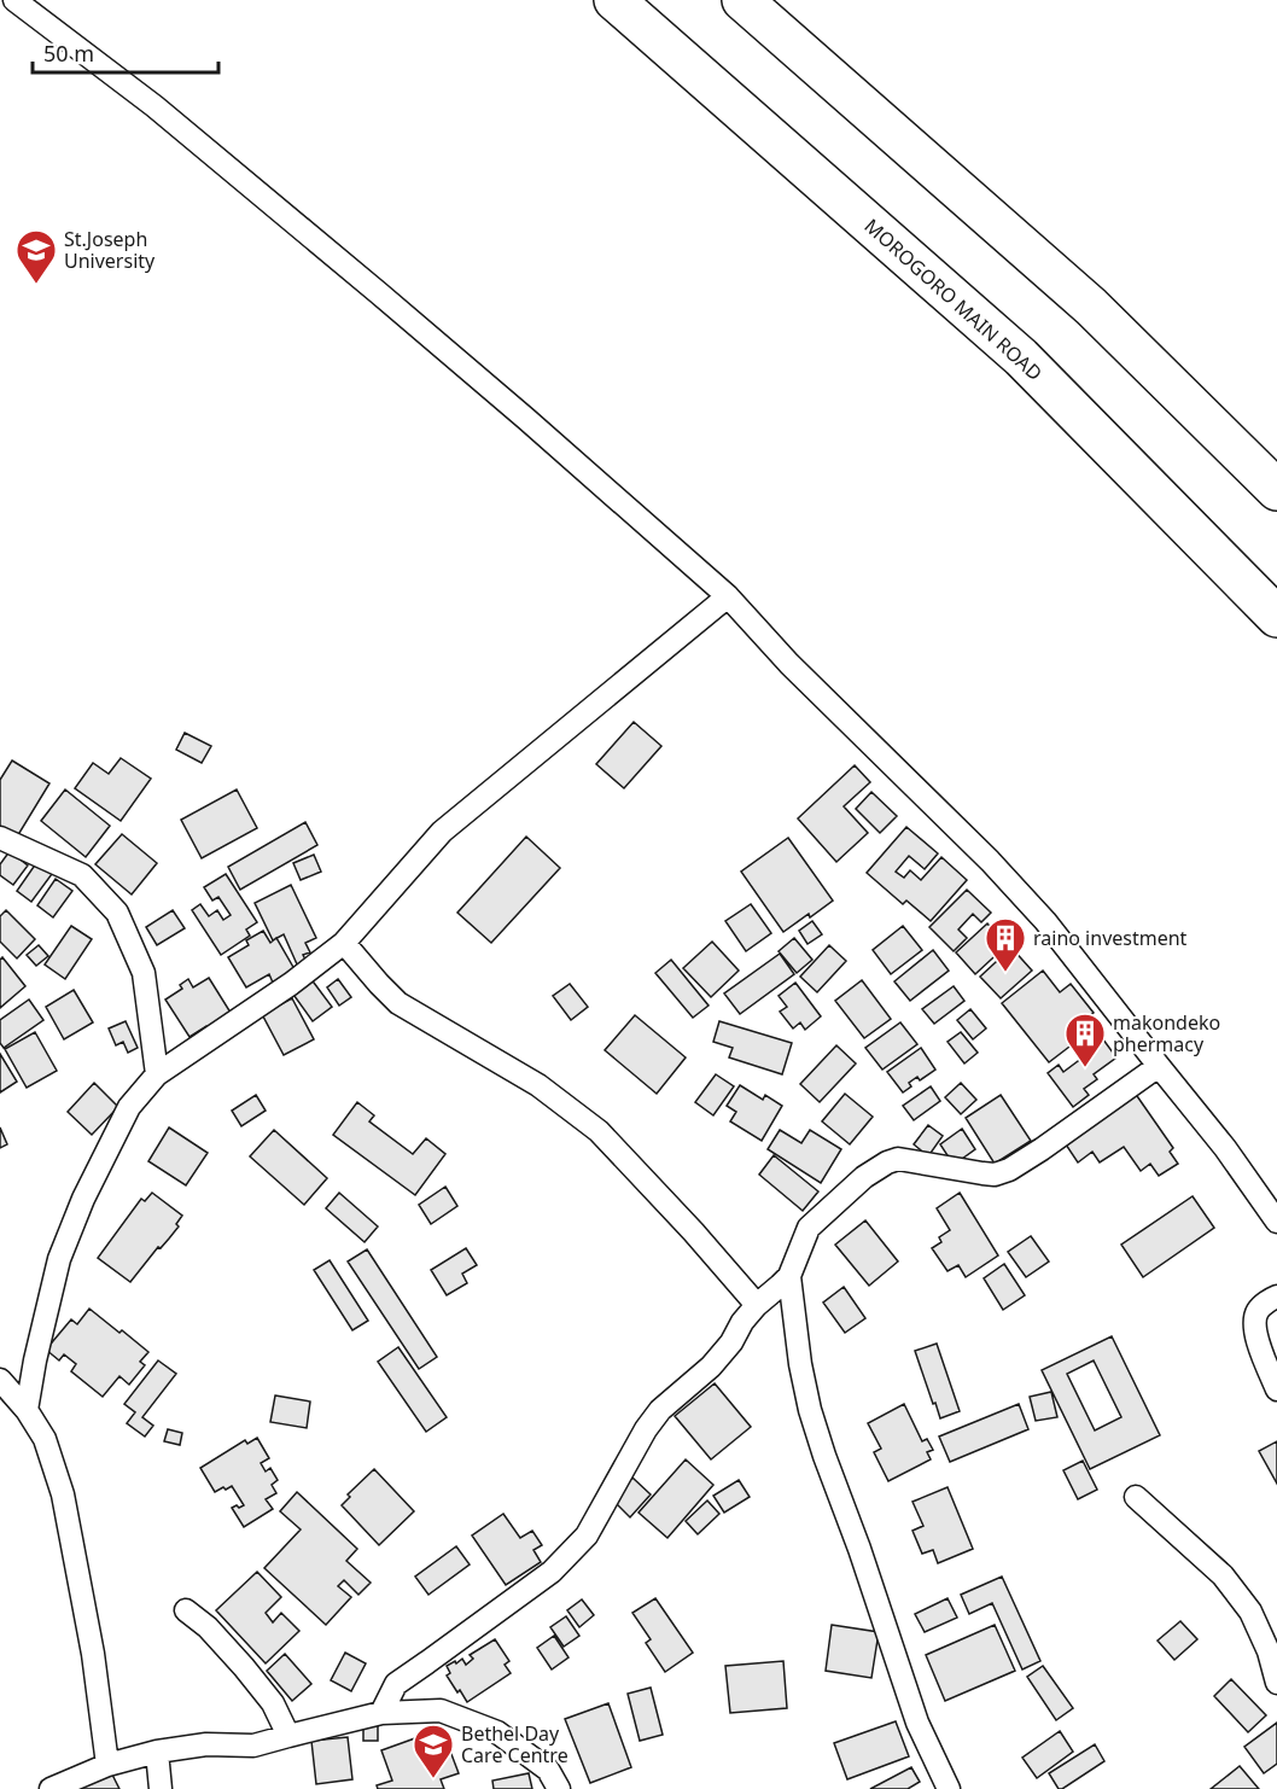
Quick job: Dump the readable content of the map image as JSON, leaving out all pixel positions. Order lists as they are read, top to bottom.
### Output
{
  "streets": {
    "highway": ["MOROGORO MAIN ROAD"]
  },
  "places": {
    "school or university": ["St.Joseph University", "Bethel Day Care Centre"],
    "building": ["raino investment", "makondeko phermacy"]
  },
  "scale_bar": "50 m"
}
